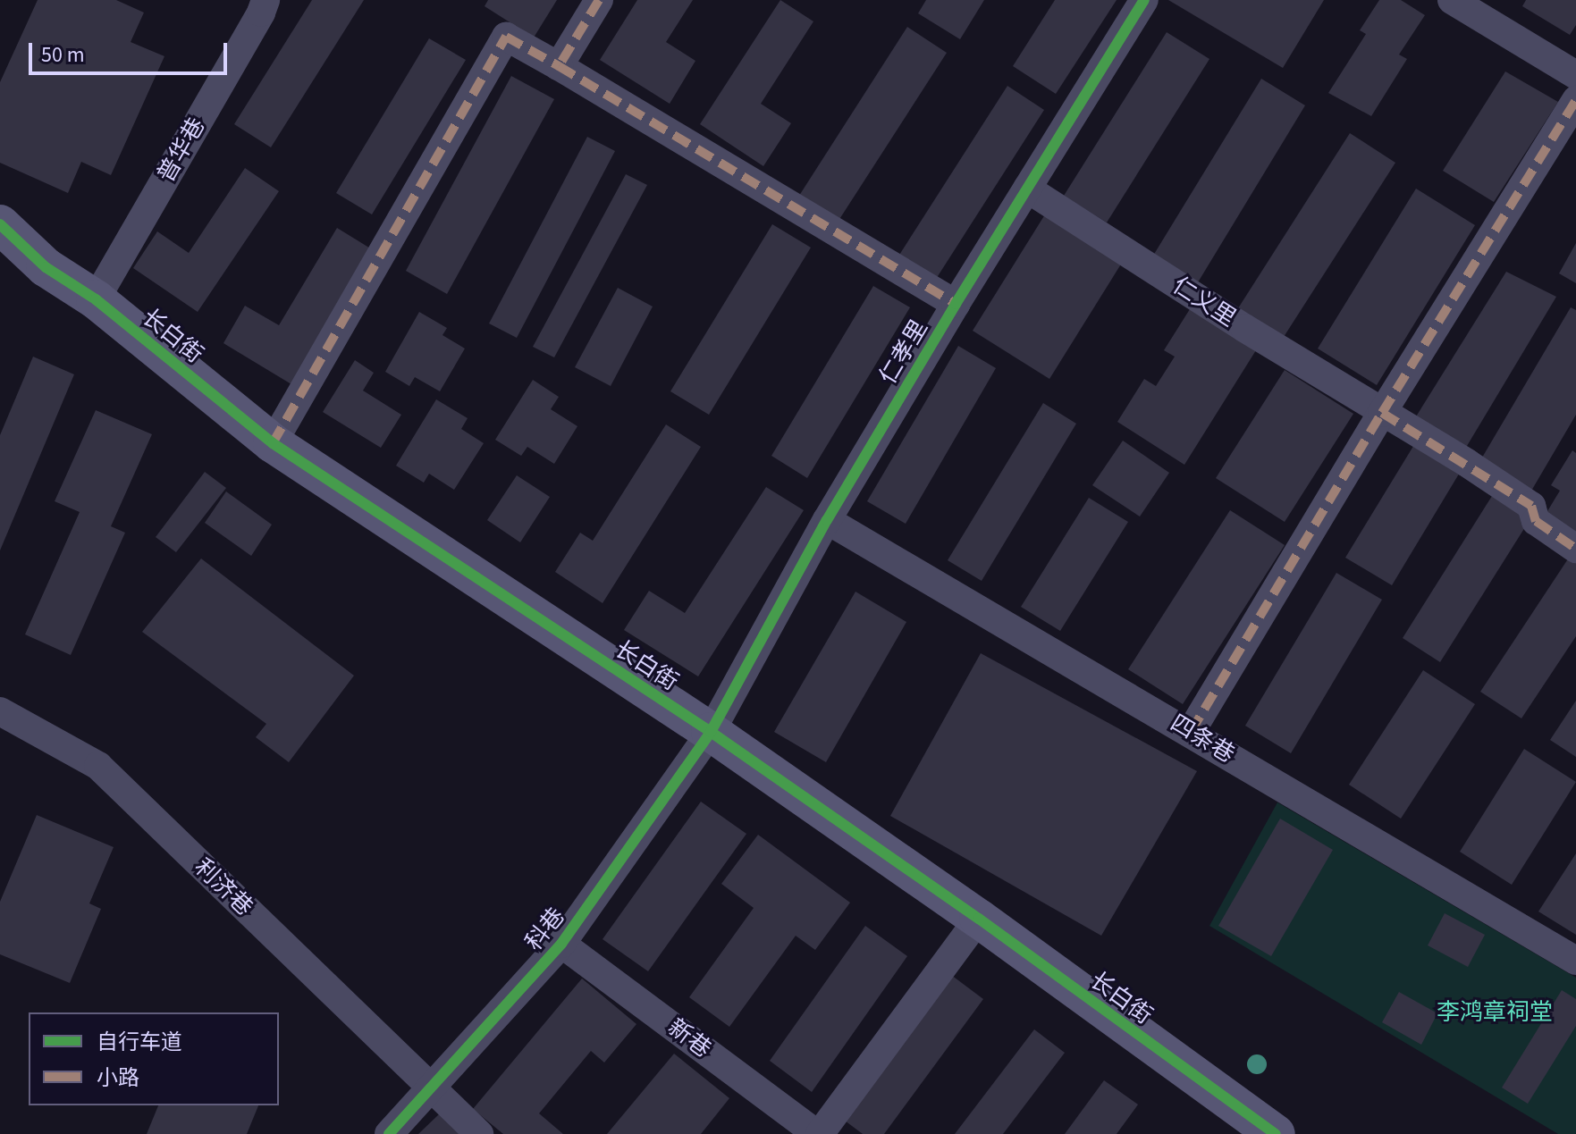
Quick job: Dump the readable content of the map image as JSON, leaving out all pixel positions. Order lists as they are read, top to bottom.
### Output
{
  "streets": {
    "street": [
      "普华巷",
      "仁义里",
      "长白街",
      "仁孝里",
      "四条巷",
      "利济巷",
      "科巷",
      "新巷"
    ]
  },
  "crossings": [
    ["普华巷", "长白街"],
    ["仁义里", "仁孝里"],
    ["长白街", "仁孝里"],
    ["长白街", "科巷"],
    ["仁孝里", "四条巷"],
    ["仁孝里", "科巷"],
    ["利济巷", "科巷"],
    ["科巷", "新巷"]
  ],
  "parks": ["李鸿章祠堂"],
  "legend": ["自行车道", "小路"],
  "scale_bar": "50 m"
}
